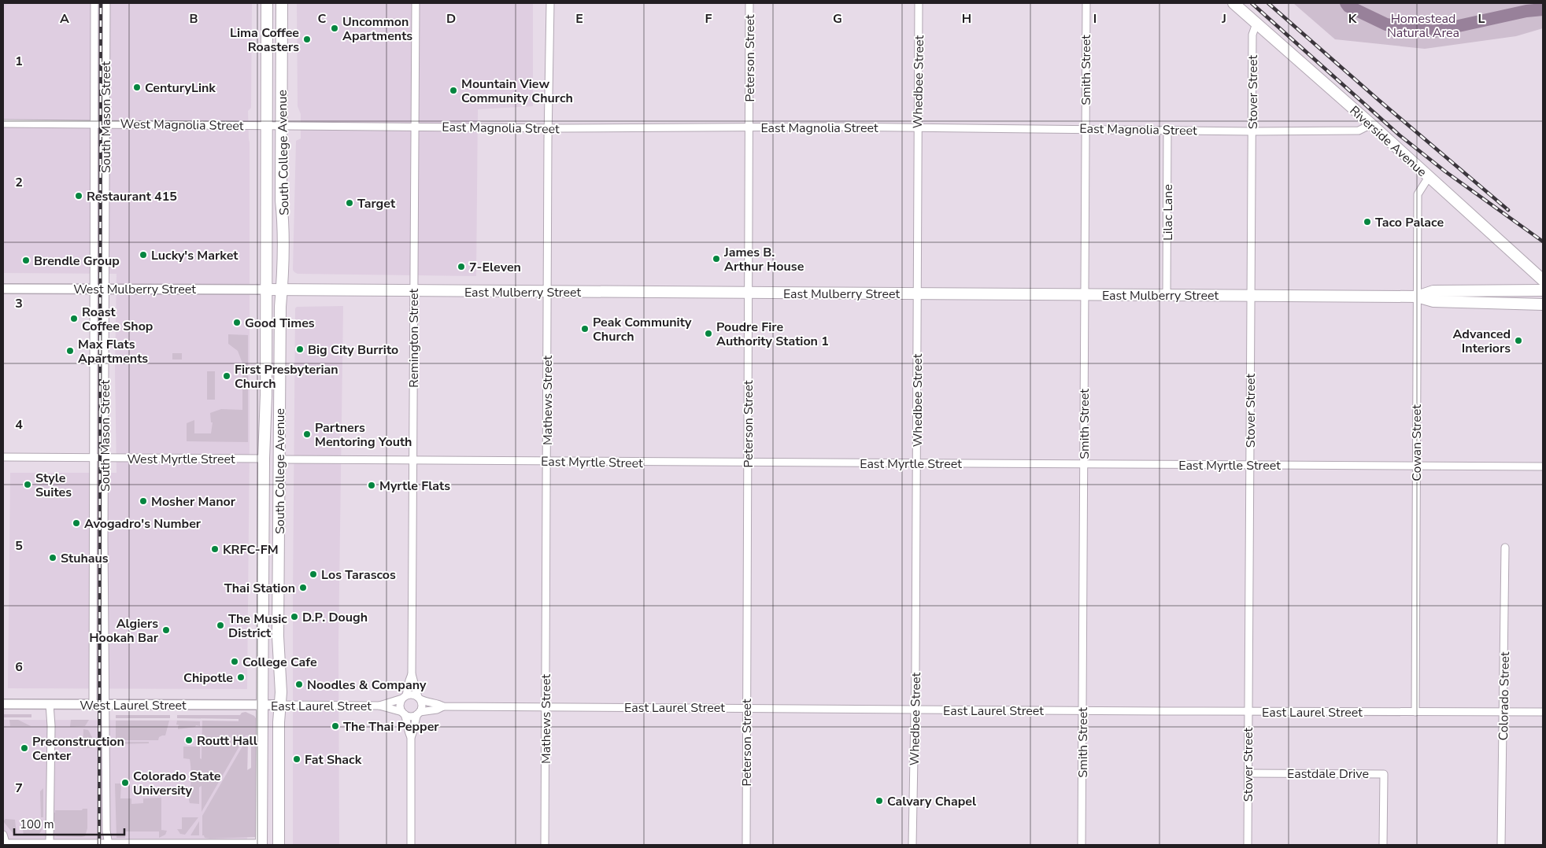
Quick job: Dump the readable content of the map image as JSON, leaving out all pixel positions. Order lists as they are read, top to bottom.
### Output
{
  "streets": {
    "highway": ["Riverside Avenue", "South College Avenue", "East Mulberry Street"],
    "main road": ["West Mulberry Street", "West Laurel Street", "East Laurel Street"],
    "street": [
      "Peterson Street",
      "Smith Street",
      "Whedbee Street",
      "Stover Street",
      "South Mason Street",
      "West Magnolia Street",
      "East Magnolia Street",
      "Lilac Lane",
      "Remington Street",
      "Mathews Street",
      "Cowan Street",
      "West Myrtle Street",
      "East Myrtle Street",
      "Colorado Street",
      "Eastdale Drive"
    ]
  },
  "crossings": [
    ["Peterson Street", "East Magnolia Street"],
    ["Peterson Street", "East Mulberry Street"],
    ["Peterson Street", "East Myrtle Street"],
    ["Peterson Street", "East Laurel Street"],
    ["Smith Street", "East Magnolia Street"],
    ["Smith Street", "East Mulberry Street"],
    ["Smith Street", "East Myrtle Street"],
    ["Smith Street", "East Laurel Street"],
    ["Whedbee Street", "East Magnolia Street"],
    ["Whedbee Street", "East Mulberry Street"],
    ["Whedbee Street", "East Myrtle Street"],
    ["Whedbee Street", "East Laurel Street"],
    ["Stover Street", "East Magnolia Street"],
    ["Stover Street", "Riverside Avenue"],
    ["Stover Street", "East Mulberry Street"],
    ["Stover Street", "East Myrtle Street"],
    ["Stover Street", "East Laurel Street"],
    ["Stover Street", "Eastdale Drive"],
    ["South Mason Street", "West Magnolia Street"],
    ["South Mason Street", "West Mulberry Street"],
    ["South Mason Street", "West Myrtle Street"],
    ["South Mason Street", "West Laurel Street"],
    ["West Magnolia Street", "East Magnolia Street"],
    ["West Magnolia Street", "South College Avenue"],
    ["East Magnolia Street", "Riverside Avenue"],
    ["East Magnolia Street", "South College Avenue"],
    ["East Magnolia Street", "Lilac Lane"],
    ["East Magnolia Street", "Remington Street"],
    ["East Magnolia Street", "Mathews Street"],
    ["Riverside Avenue", "Cowan Street"],
    ["South College Avenue", "West Mulberry Street"],
    ["South College Avenue", "East Mulberry Street"],
    ["South College Avenue", "West Myrtle Street"],
    ["South College Avenue", "East Myrtle Street"],
    ["South College Avenue", "West Laurel Street"],
    ["South College Avenue", "East Laurel Street"],
    ["Lilac Lane", "East Mulberry Street"],
    ["West Mulberry Street", "East Mulberry Street"],
    ["East Mulberry Street", "Remington Street"],
    ["East Mulberry Street", "Mathews Street"],
    ["East Mulberry Street", "Cowan Street"],
    ["Remington Street", "East Myrtle Street"],
    ["Remington Street", "East Laurel Street"],
    ["Mathews Street", "East Myrtle Street"],
    ["Mathews Street", "East Laurel Street"],
    ["Cowan Street", "East Myrtle Street"],
    ["Cowan Street", "East Laurel Street"],
    ["Colorado Street", "East Laurel Street"],
    ["West Laurel Street", "East Laurel Street"]
  ],
  "parks": ["Homestead Natural Area"],
  "places": [
    "Uncommon Apartments",
    "Lima Coffee Roasters",
    "CenturyLink",
    "Mountain View Community Church",
    "Restaurant 415",
    "Target",
    "Taco Palace",
    "Lucky's Market",
    "James B. Arthur House",
    "Brendle Group",
    "7-Eleven",
    "Roast Coffee Shop",
    "Good Times",
    "Peak Community Church",
    "Poudre Fire Authority Station 1",
    "Advanced Interiors",
    "Big City Burrito",
    "Max Flats Apartments",
    "First Presbyterian Church",
    "Partners Mentoring Youth",
    "Style Suites",
    "Myrtle Flats",
    "Mosher Manor",
    "Avogadro's Number",
    "KRFC-FM",
    "Stuhaus",
    "Los Tarascos",
    "Thai Station",
    "D.P. Dough",
    "The Music District",
    "Algiers Hookah Bar",
    "College Cafe",
    "Chipotle",
    "Noodles & Company",
    "The Thai Pepper",
    "Routt Hall",
    "Preconstruction Center",
    "Fat Shack",
    "Colorado State University",
    "Calvary Chapel"
  ],
  "scale_bar": "100 m",
  "grid": {
    "columns": [
      "A",
      "B",
      "C",
      "D",
      "E",
      "F",
      "G",
      "H",
      "I",
      "J",
      "K",
      "L"
    ],
    "rows": [
      "1",
      "2",
      "3",
      "4",
      "5",
      "6",
      "7"
    ]
  }
}
